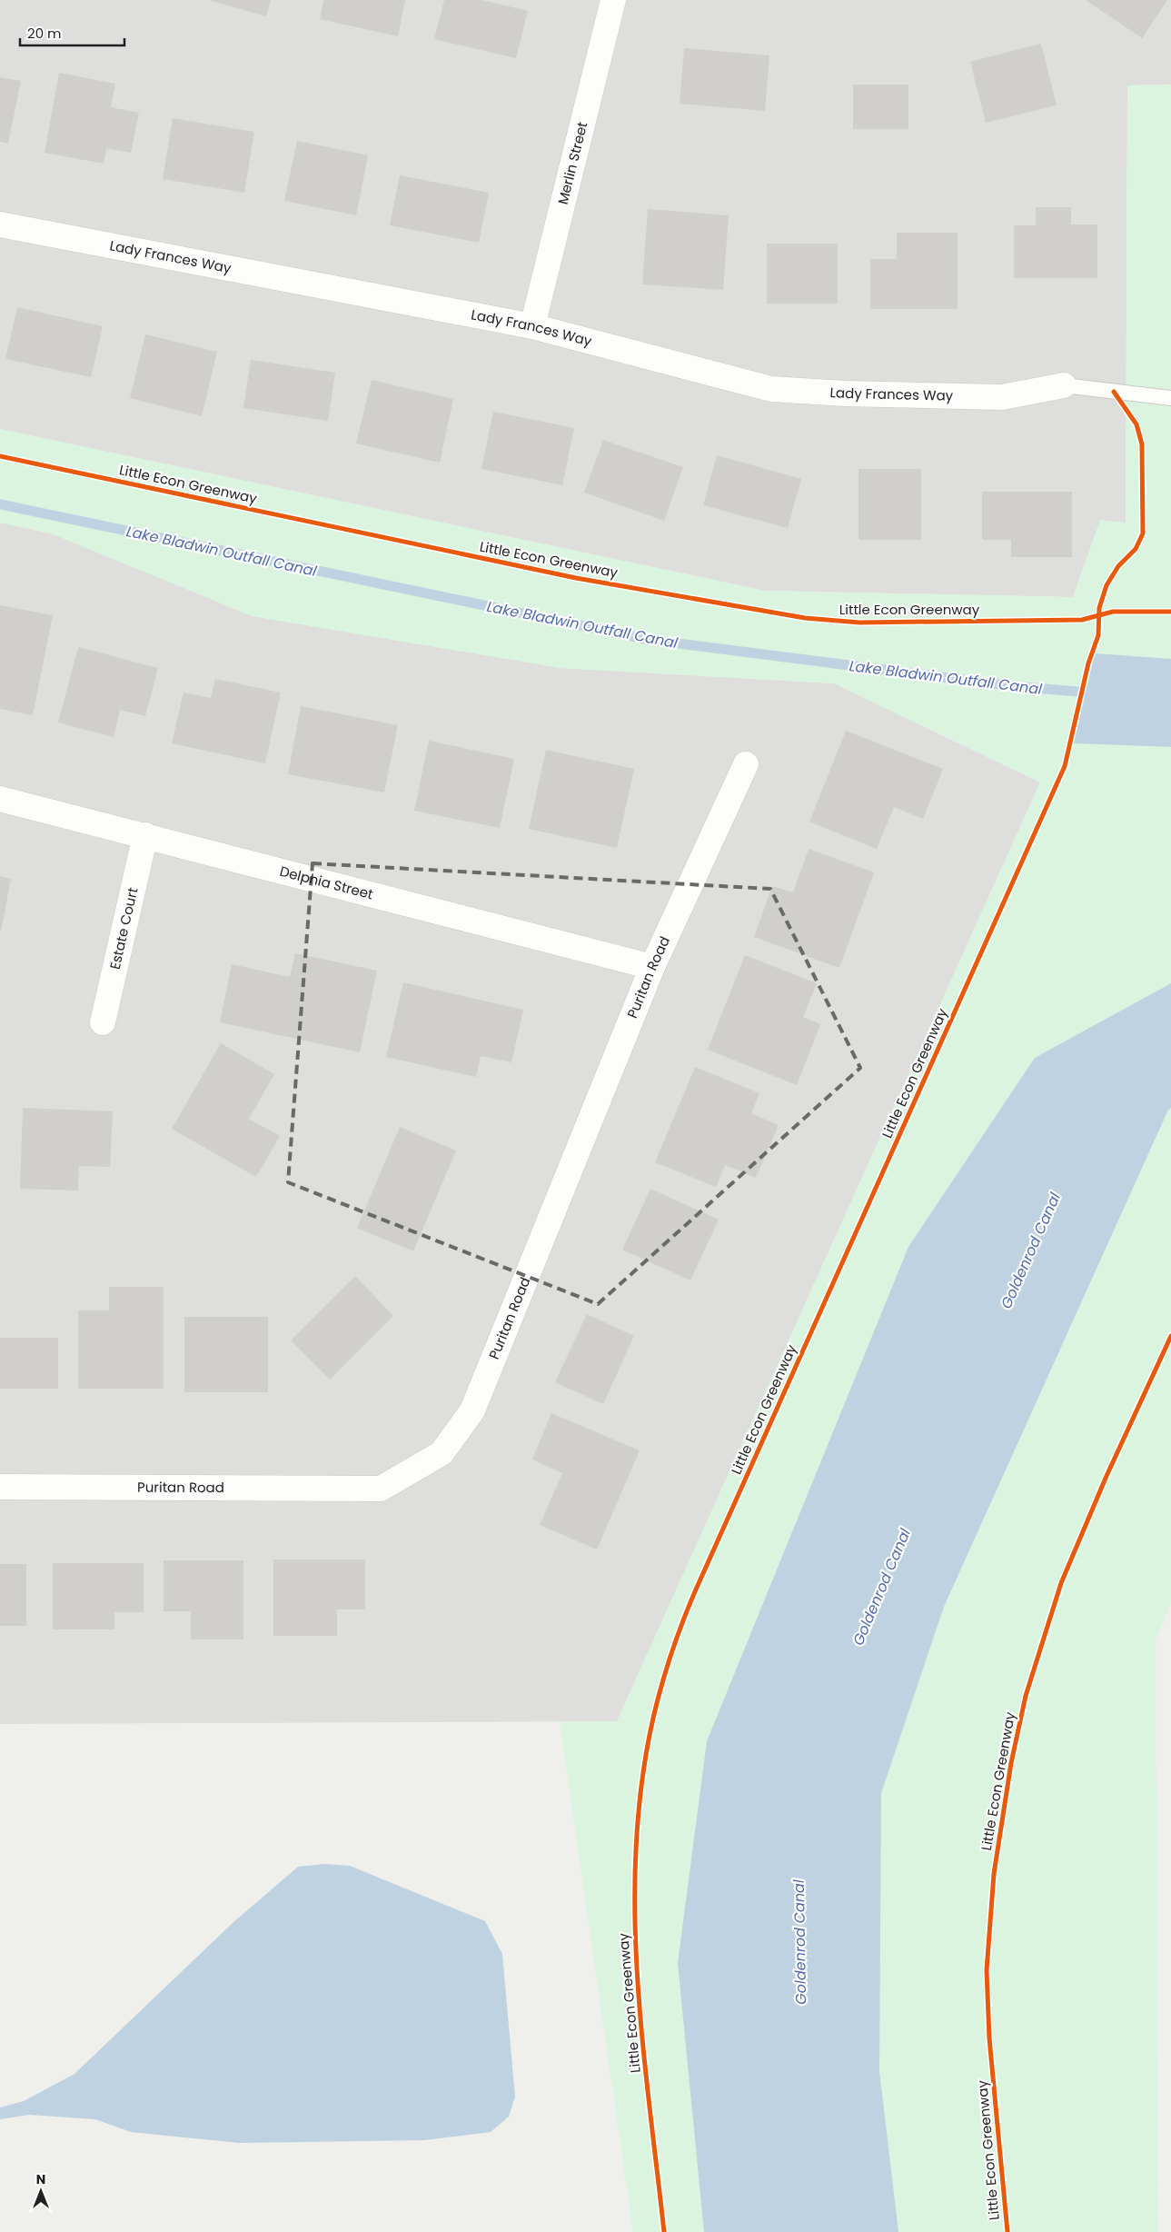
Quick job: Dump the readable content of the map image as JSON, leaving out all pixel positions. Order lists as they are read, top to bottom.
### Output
{
  "streets": {
    "street": [
      "Merlin Street",
      "Lady Frances Way",
      "Delphia Street",
      "Estate Court",
      "Puritan Road"
    ],
    "cycle path": ["Little Econ Greenway"]
  },
  "crossings": [
    ["Merlin Street", "Lady Frances Way"],
    ["Delphia Street", "Estate Court"],
    ["Delphia Street", "Puritan Road"]
  ],
  "water": ["Lake Bladwin Outfall Canal", "Goldenrod Canal"],
  "scale_bar": "20 m",
  "north": "top"
}
